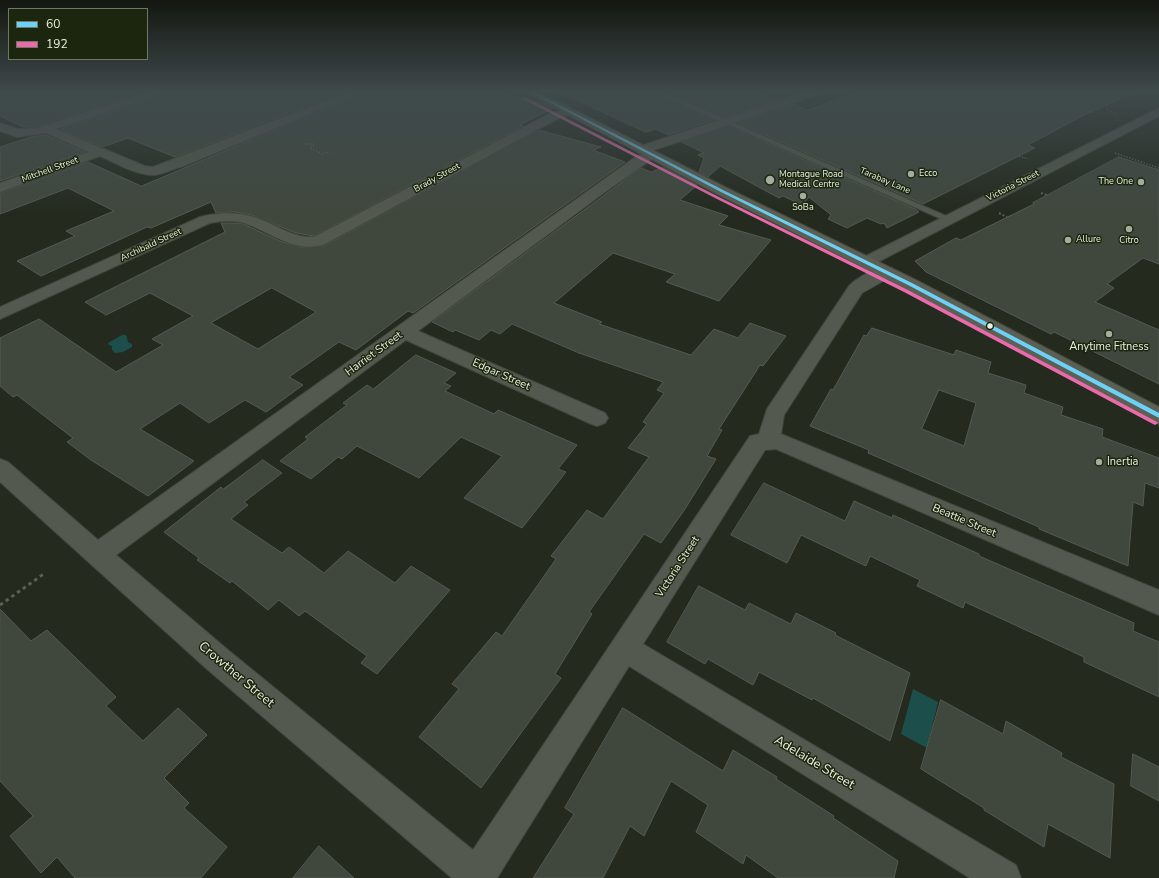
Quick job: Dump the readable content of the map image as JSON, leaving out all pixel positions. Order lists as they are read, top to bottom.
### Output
{
  "streets": {
    "street": [
      "Mitchell Street",
      "Brady Street",
      "Victoria Street",
      "Archibald Street",
      "Harriet Street",
      "Edgar Street",
      "Beattie Street",
      "Crowther Street",
      "Adelaide Street"
    ],
    "lane": ["Tarabay Lane"]
  },
  "crossings": [
    ["Brady Street", "Archibald Street"],
    ["Tarabay Lane", "Victoria Street"],
    ["Victoria Street", "Beattie Street"],
    ["Victoria Street", "Crowther Street"],
    ["Victoria Street", "Adelaide Street"],
    ["Harriet Street", "Edgar Street"],
    ["Harriet Street", "Crowther Street"]
  ],
  "places": [
    "Ecco",
    "Montague Road Medical Centre",
    "The One",
    "SoBa",
    "Citro",
    "Allure",
    "Anytime Fitness",
    "Inertia"
  ],
  "lines": ["transit line 60", "transit line 192"],
  "legend": ["60", "192"]
}
